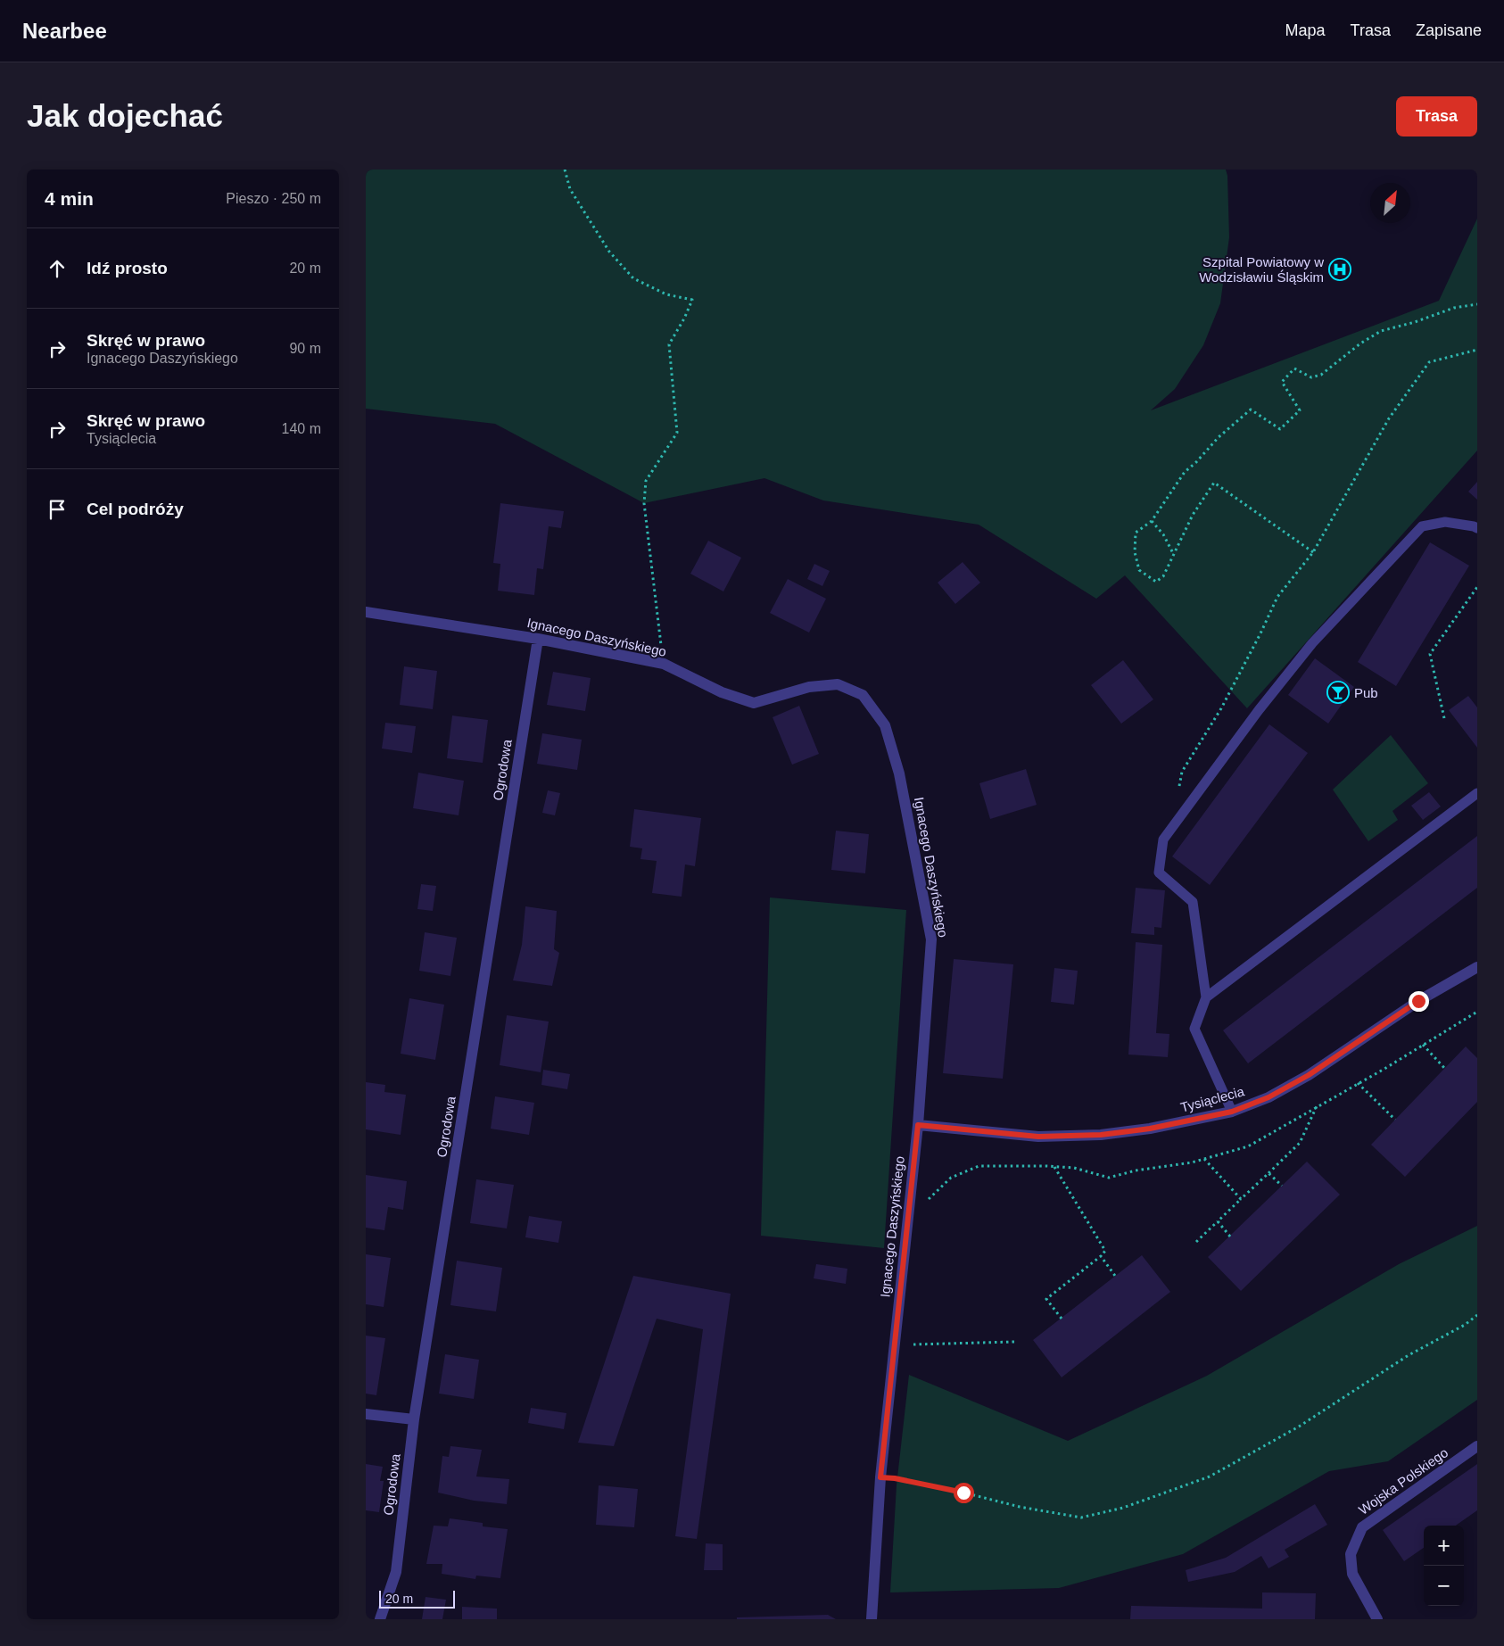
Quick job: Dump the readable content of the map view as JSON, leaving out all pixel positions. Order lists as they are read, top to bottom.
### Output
{
  "streets": {
    "street": [
      "Ignacego Daszyńskiego",
      "Ogrodowa",
      "Tysiąclecia",
      "Wojska Polskiego"
    ]
  },
  "crossings": [
    ["Ignacego Daszyńskiego", "Ogrodowa"],
    ["Ignacego Daszyńskiego", "Tysiąclecia"]
  ],
  "places": {
    "hospital": ["Szpital Powiatowy w Wodzisławiu Śląskim"],
    "bar": ["Pub"]
  },
  "scale_bar": "20 m",
  "north": "top right",
  "page": {
    "header": "Nearbee",
    "nav": ["Mapa", "Trasa", "Zapisane"],
    "buttons": "Trasa",
    "title": "Jak dojechać",
    "heading": ["4 min", "Pieszo · 250 m"],
    "list": [
      ["Idź prosto", "20 m"],
      ["Skręć w prawo", "Ignacego Daszyńskiego", "90 m"],
      ["Skręć w prawo", "Tysiąclecia", "140 m"],
      "Cel podróży"
    ],
    "map_buttons": ["+", "−"],
    "scale": "20 m"
  }
}
